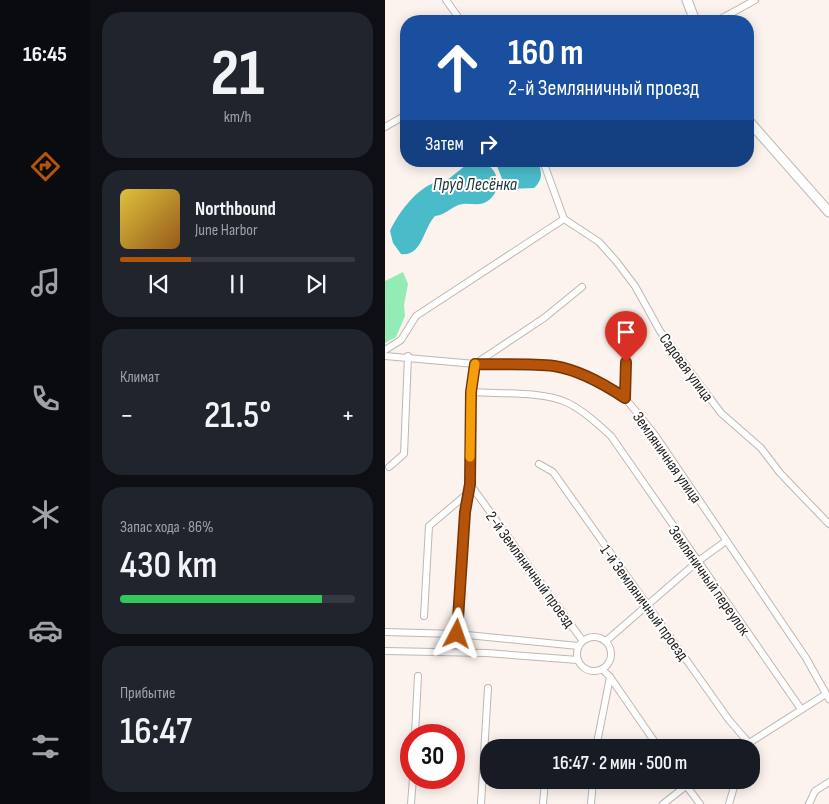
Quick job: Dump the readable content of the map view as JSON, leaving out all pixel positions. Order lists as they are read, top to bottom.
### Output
{
  "streets": {
    "street": [
      "Садовая улица",
      "Земляничная улица",
      "2-й Земляничный проезд",
      "Земляничный переулок",
      "1-й Земляничный проезд"
    ]
  },
  "water": ["Пруд Лесёнка"],
  "page": {
    "tabs": "16:45",
    "tile": [
      ["21", "km/h"],
      "Климат",
      ["Запас хода · 86%", "430 km"],
      ["Прибытие", "16:47"]
    ],
    "turn": ["160 m", "2-й Земляничный проезд"],
    "then": "Затем",
    "song": ["Northbound", "June Harbor"],
    "heat": ["−", "21.5°", "+"],
    "limit": "30",
    "trip": "16:47 · 2 мин · 500 m"
  }
}
